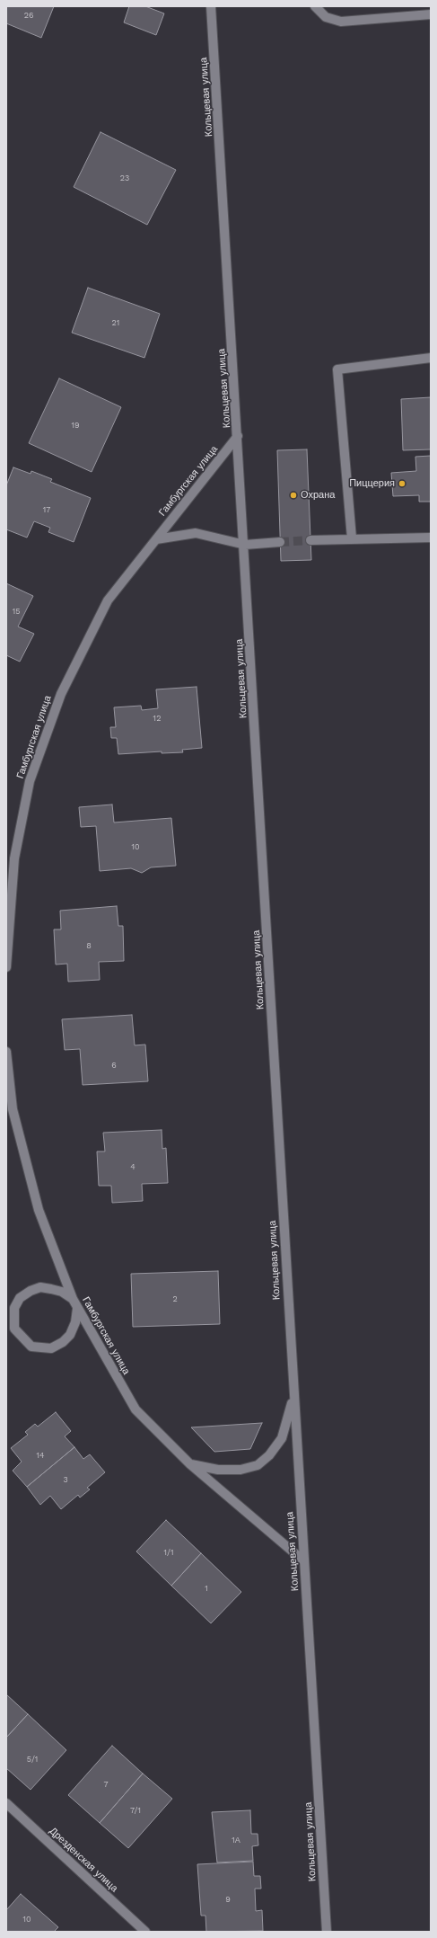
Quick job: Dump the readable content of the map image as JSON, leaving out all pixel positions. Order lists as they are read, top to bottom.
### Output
{
  "streets": {
    "street": ["Кольцевая улица", "Гамбургская улица", "Дрезденская улица"]
  },
  "crossings": [
    ["Кольцевая улица", "Гамбургская улица"]
  ],
  "places": ["Пиццерия", "Охрана"],
  "house_numbers": [
    "26",
    "23",
    "21",
    "19",
    "17",
    "15",
    "12",
    "10",
    "8",
    "6",
    "4",
    "2",
    "14",
    "3",
    "1/1",
    "1",
    "5/1",
    "7",
    "7/1",
    "1А",
    "9",
    "10"
  ]
}
